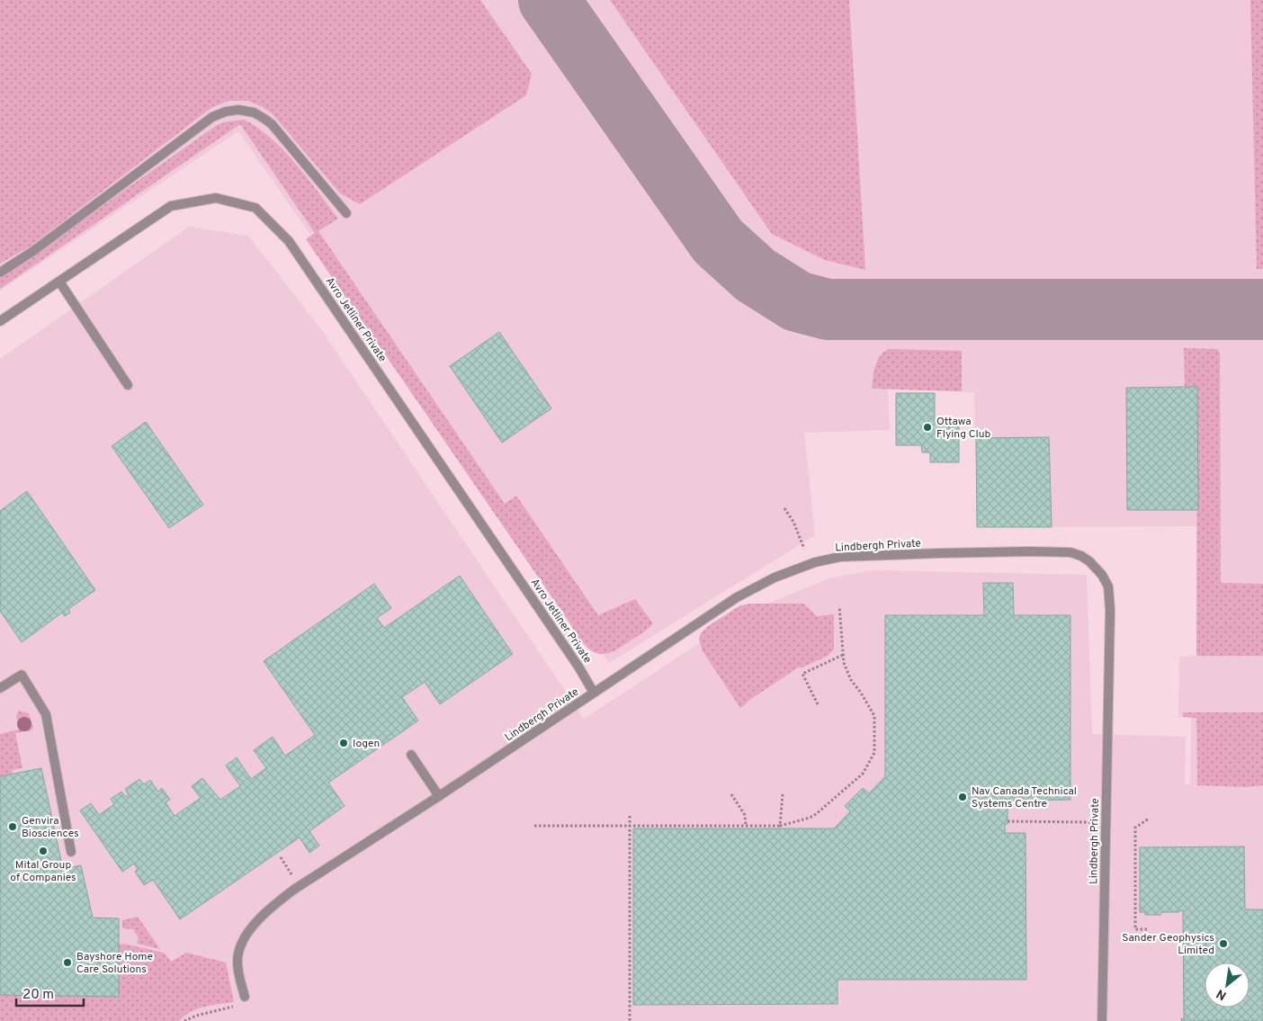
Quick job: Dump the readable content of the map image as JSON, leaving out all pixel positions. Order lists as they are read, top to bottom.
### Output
{
  "streets": {
    "street": ["Avro Jetliner Private", "Lindbergh Private"]
  },
  "crossings": [
    ["Avro Jetliner Private", "Lindbergh Private"]
  ],
  "places": [
    "Ottawa Flying Club",
    "Iogen",
    "Nav Canada Technical Systems Centre",
    "Genvira Biosciences",
    "Mital Group of Companies",
    "Sander Geophysics Limited",
    "Bayshore Home Care Solutions"
  ],
  "scale_bar": "20 m",
  "north": "bottom left"
}
